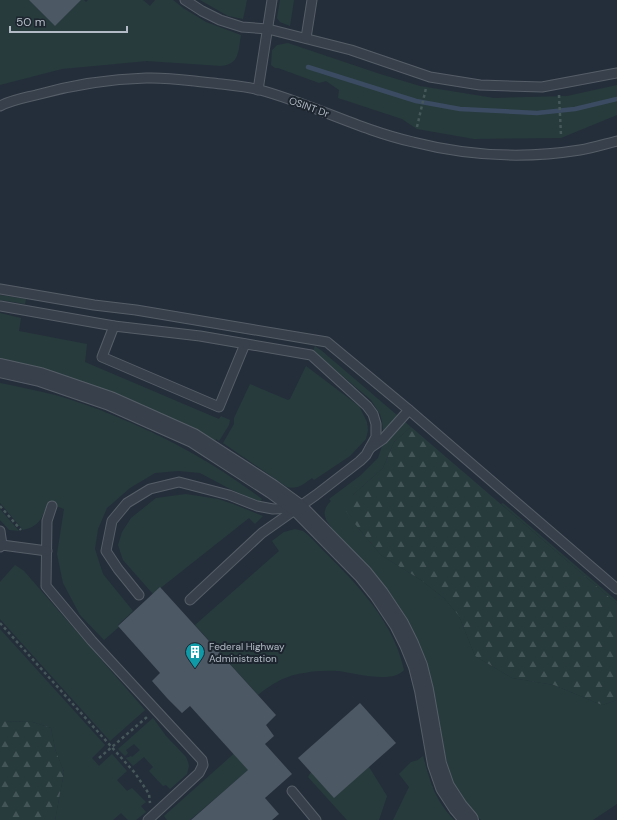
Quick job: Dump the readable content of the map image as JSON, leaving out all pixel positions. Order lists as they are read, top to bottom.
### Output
{
  "streets": {
    "lane": ["OSINT Dr"]
  },
  "places": {
    "building": ["Federal Highway Administration"]
  },
  "scale_bar": "50 m"
}
